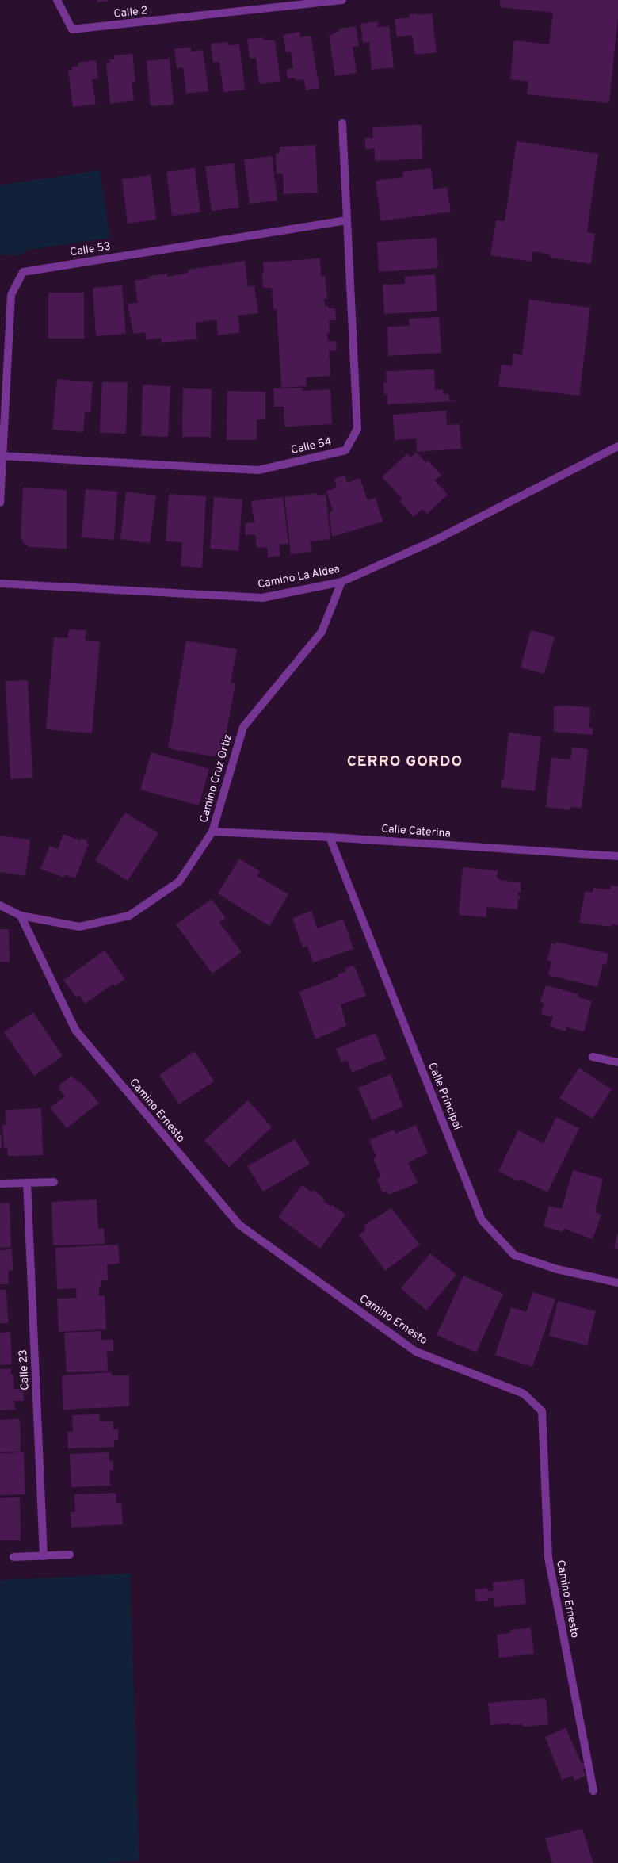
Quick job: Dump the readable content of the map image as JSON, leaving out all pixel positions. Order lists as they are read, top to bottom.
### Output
{
  "streets": {
    "street": [
      "Calle 2",
      "Calle 53",
      "Calle 54",
      "Camino La Aldea",
      "Camino Cruz Ortiz",
      "Calle Caterina",
      "Calle Principal",
      "Camino Ernesto",
      "Calle 23"
    ]
  },
  "crossings": [
    ["Calle 53", "Calle 54"],
    ["Camino La Aldea", "Camino Cruz Ortiz"],
    ["Camino Cruz Ortiz", "Calle Caterina"],
    ["Camino Cruz Ortiz", "Camino Ernesto"],
    ["Calle Caterina", "Calle Principal"]
  ],
  "districts": ["CERRO GORDO"]
}
